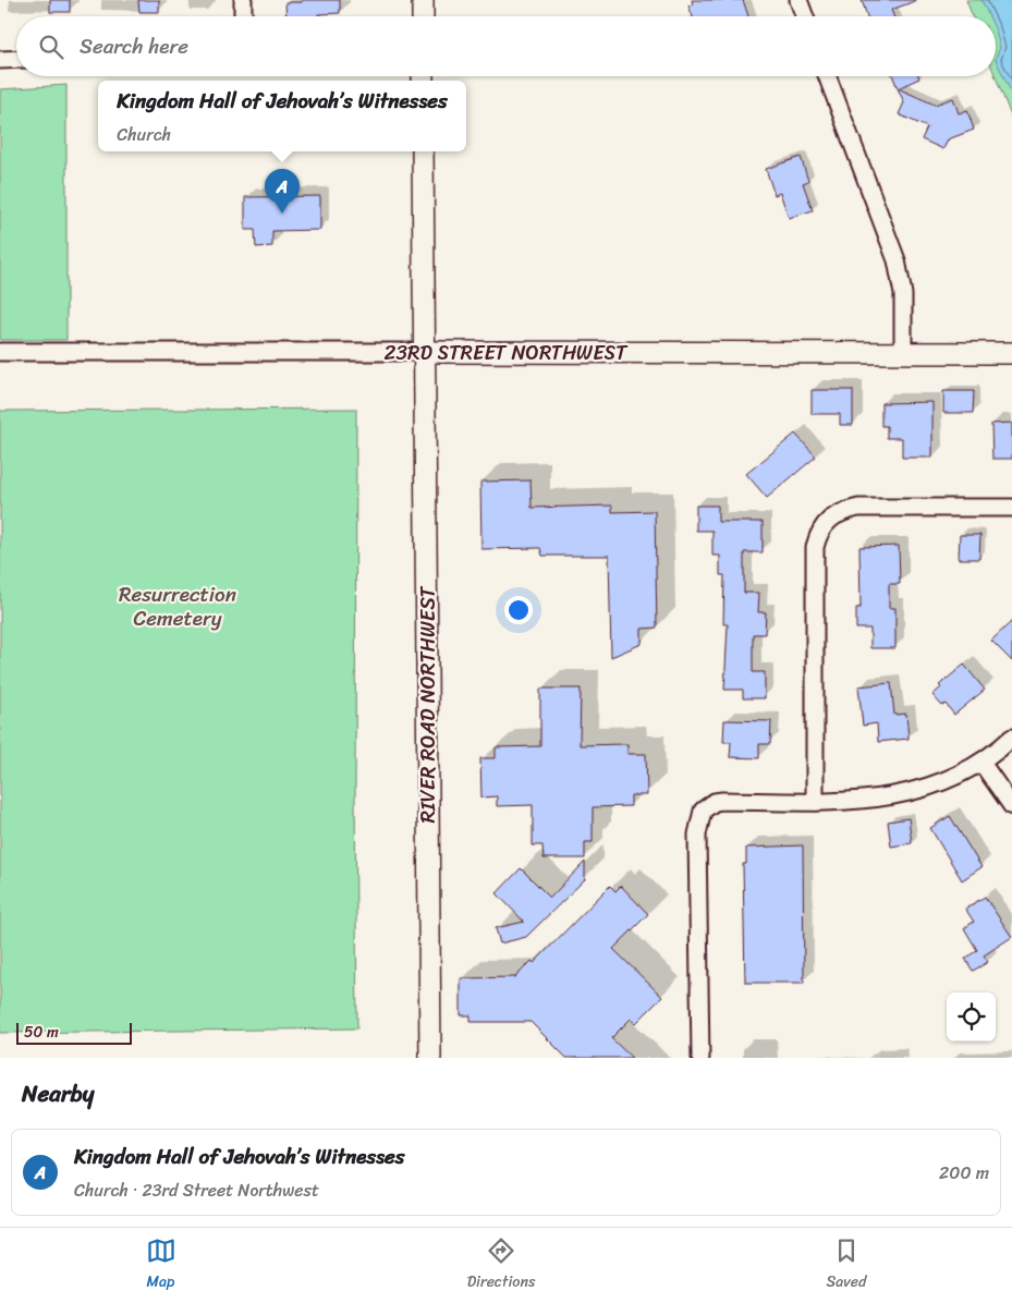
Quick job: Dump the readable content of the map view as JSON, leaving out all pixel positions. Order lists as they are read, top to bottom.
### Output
{
  "streets": {
    "street": ["23RD STREET NORTHWEST", "RIVER ROAD NORTHWEST"]
  },
  "crossings": [
    ["23RD STREET NORTHWEST", "RIVER ROAD NORTHWEST"]
  ],
  "parks": ["Resurrection Cemetery"],
  "scale_bar": "50 m",
  "page": {
    "search": "Search here",
    "popup": ["Kingdom Hall of Jehovah’s Witnesses", "Church"],
    "pins": "A",
    "scale": "50 m",
    "heading": "Nearby",
    "list": [
      {
        "mark": "A",
        "name": "Kingdom Hall of Jehovah’s Witnesses",
        "note": "Church · 23rd Street Northwest",
        "value": "200 m"
      }
    ],
    "nav": ["Map", "Directions", "Saved"]
  }
}
